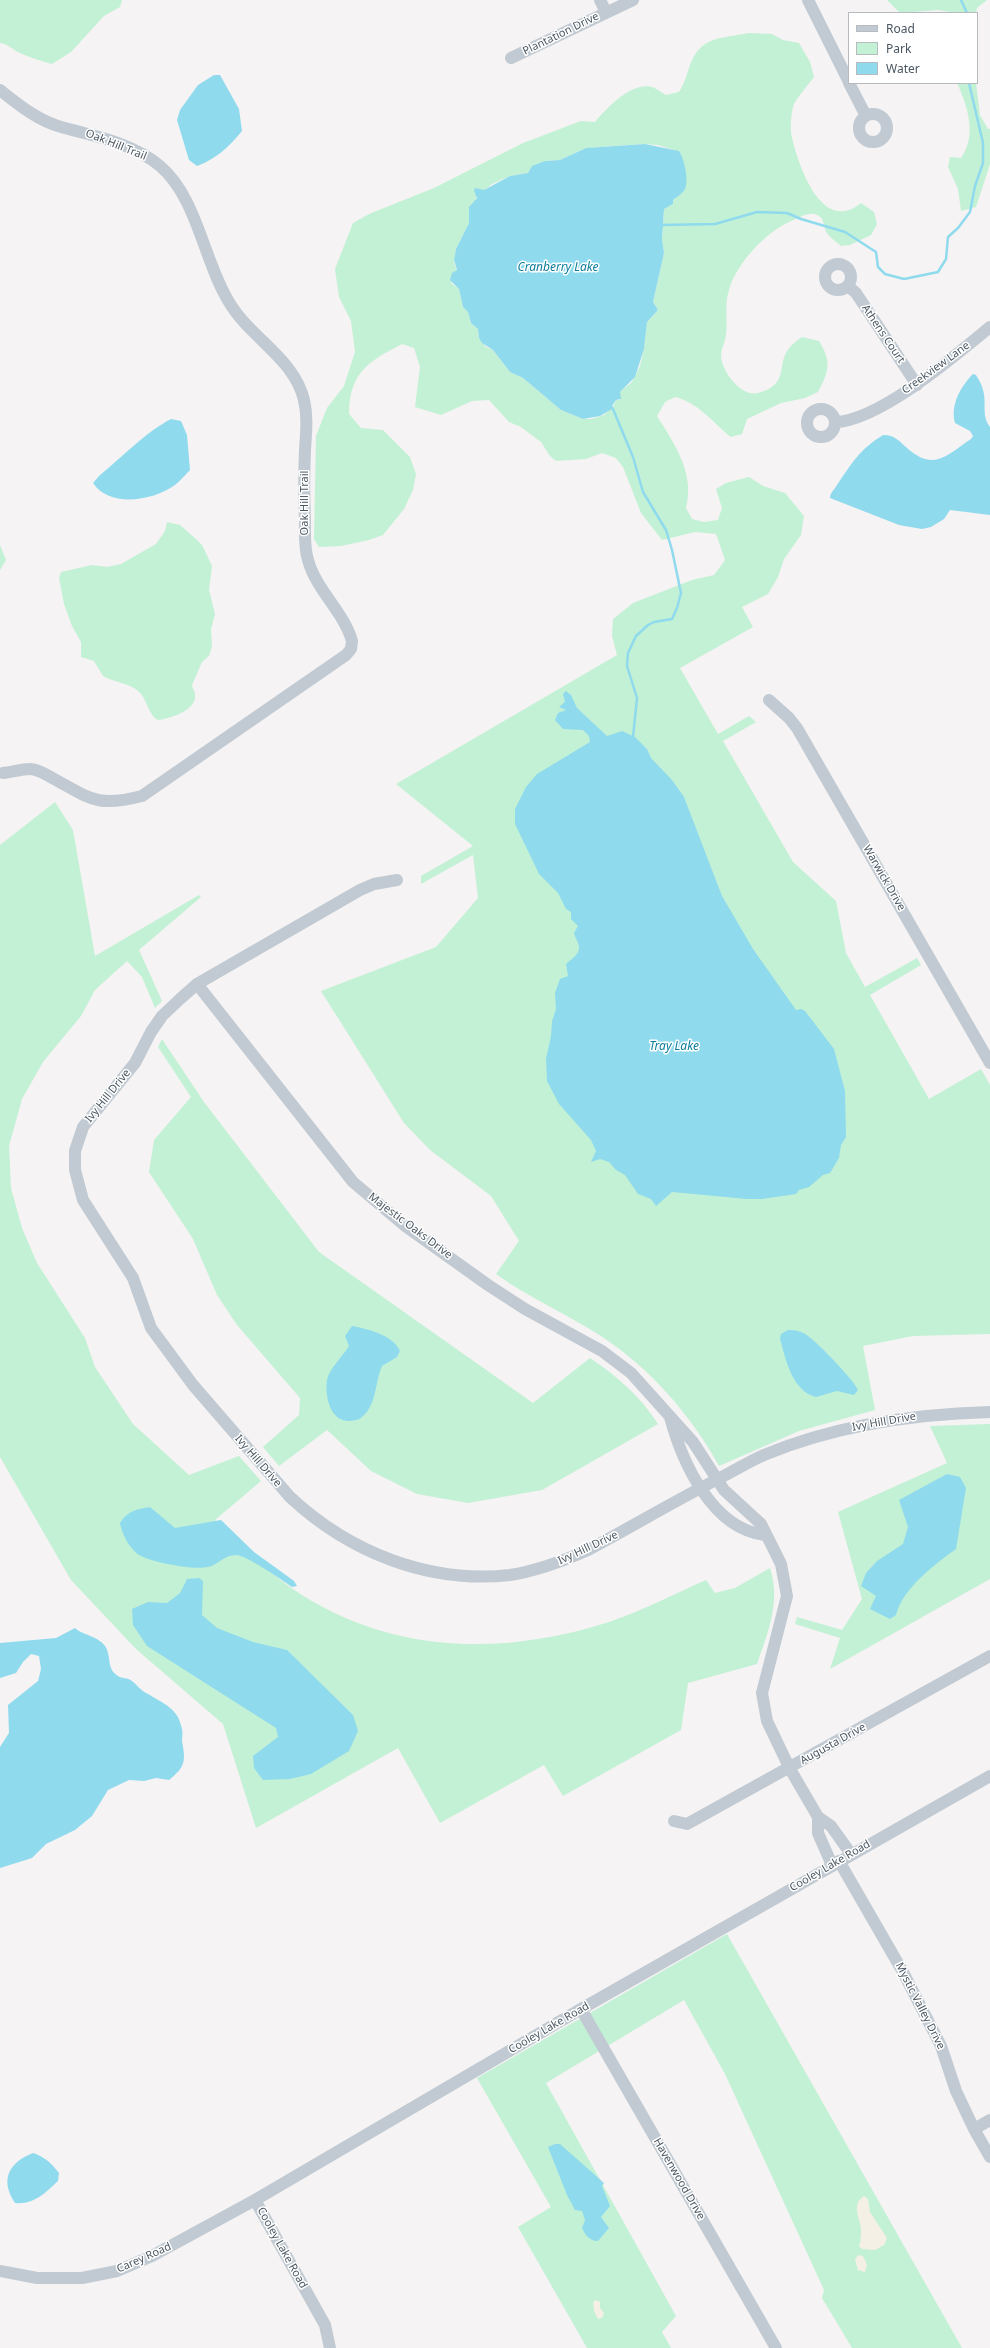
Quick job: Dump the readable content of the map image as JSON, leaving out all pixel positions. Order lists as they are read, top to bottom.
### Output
{
  "streets": {
    "street": [
      "Plantation Drive",
      "Oak Hill Trail",
      "Athens Court",
      "Creekview Lane",
      "Warwick Drive",
      "Ivy Hill Drive",
      "Majestic Oaks Drive",
      "Augusta Drive",
      "Cooley Lake Road",
      "Mystic Valley Drive",
      "Havenwood Drive",
      "Carey Road"
    ]
  },
  "crossings": [
    ["Athens Court", "Creekview Lane"],
    ["Ivy Hill Drive", "Majestic Oaks Drive"],
    ["Majestic Oaks Drive", "Augusta Drive"],
    ["Majestic Oaks Drive", "Cooley Lake Road"],
    ["Majestic Oaks Drive", "Mystic Valley Drive"],
    ["Cooley Lake Road", "Mystic Valley Drive"],
    ["Cooley Lake Road", "Havenwood Drive"],
    ["Cooley Lake Road", "Carey Road"]
  ],
  "water": ["Cranberry Lake", "Tray Lake"],
  "legend": ["Road", "Park", "Water"]
}
